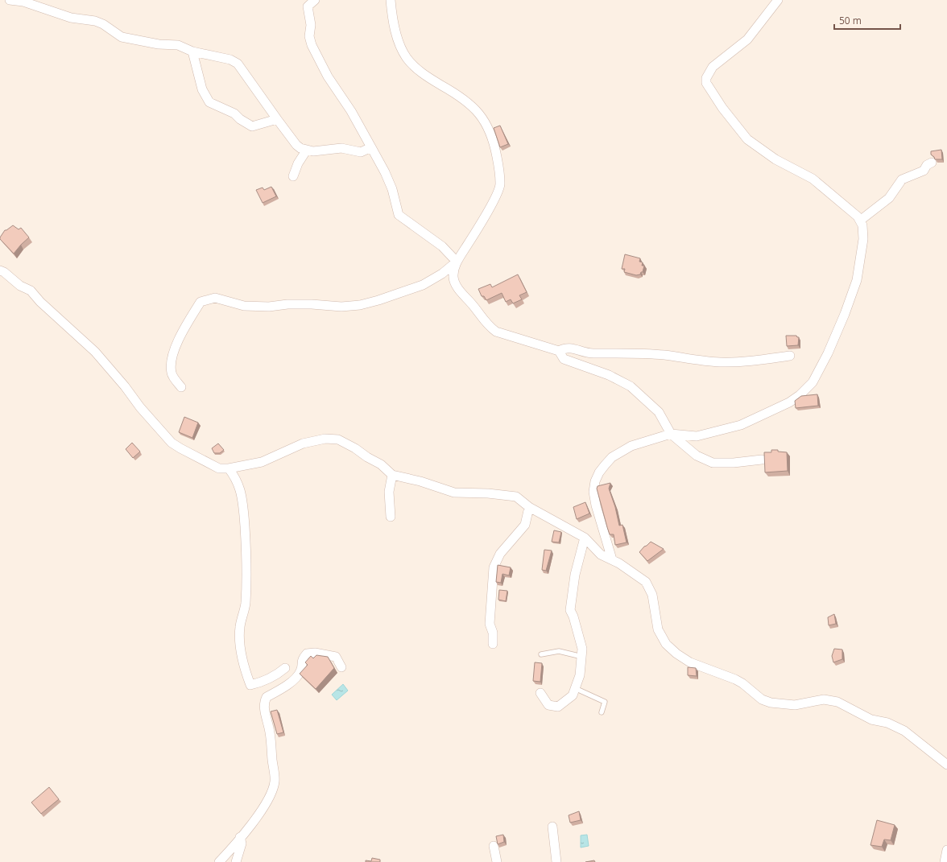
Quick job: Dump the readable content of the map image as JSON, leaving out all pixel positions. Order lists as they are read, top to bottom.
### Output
{
  "scale_bar": "50 m"
}
